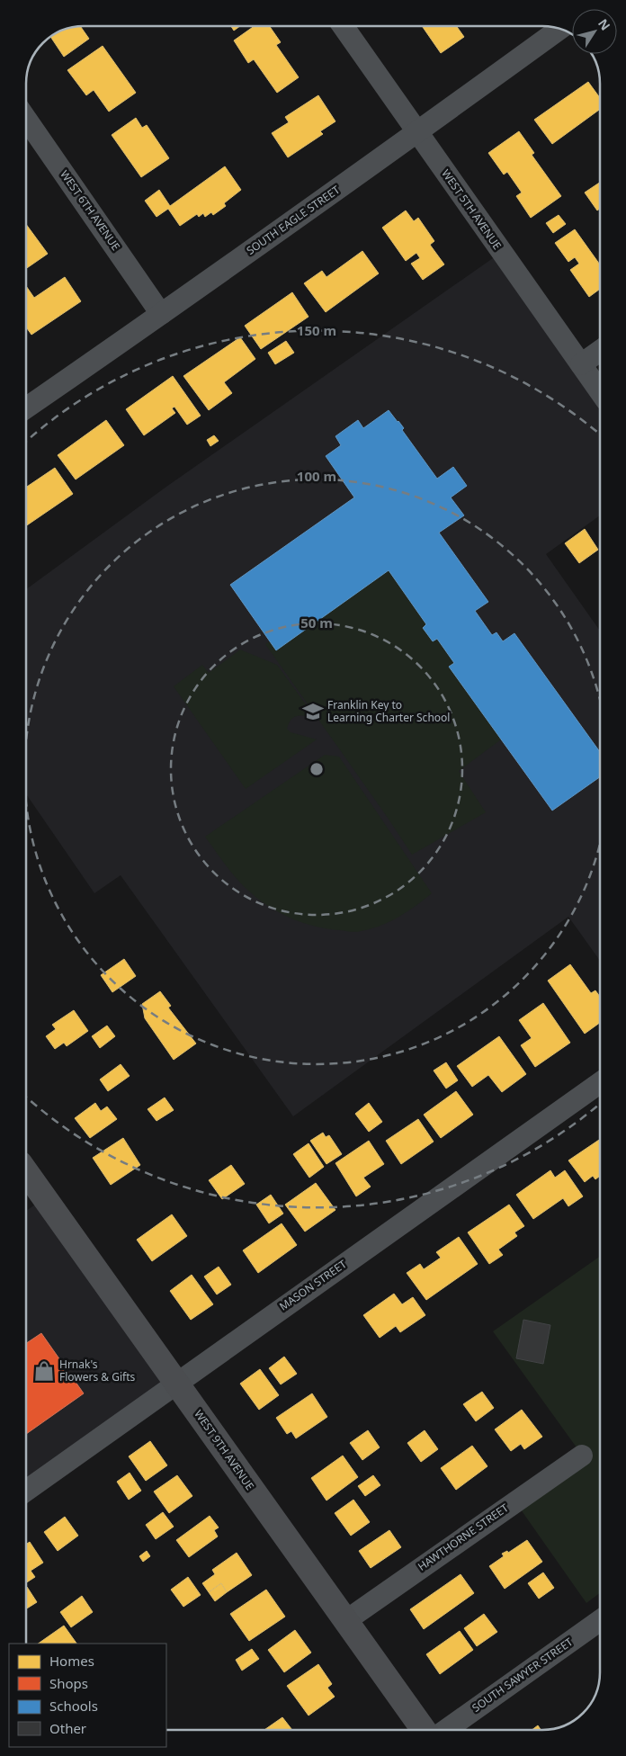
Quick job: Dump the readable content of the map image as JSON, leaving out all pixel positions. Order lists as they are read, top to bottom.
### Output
{
  "streets": {
    "main road": ["WEST 9TH AVENUE"],
    "street": [
      "WEST 5TH AVENUE",
      "WEST 6TH AVENUE",
      "SOUTH EAGLE STREET",
      "MASON STREET",
      "HAWTHORNE STREET",
      "SOUTH SAWYER STREET"
    ]
  },
  "crossings": [
    ["WEST 5TH AVENUE", "SOUTH EAGLE STREET"],
    ["WEST 6TH AVENUE", "SOUTH EAGLE STREET"],
    ["MASON STREET", "WEST 9TH AVENUE"],
    ["WEST 9TH AVENUE", "HAWTHORNE STREET"]
  ],
  "places": {
    "school or university": ["Franklin Key to Learning Charter School"],
    "shop": ["Hrnak's Flowers & Gifts"]
  },
  "legend": [
    "Homes",
    "Shops",
    "Schools",
    "Other"
  ],
  "north": "top right",
  "rings": ["150 m", "100 m", "50 m"]
}
